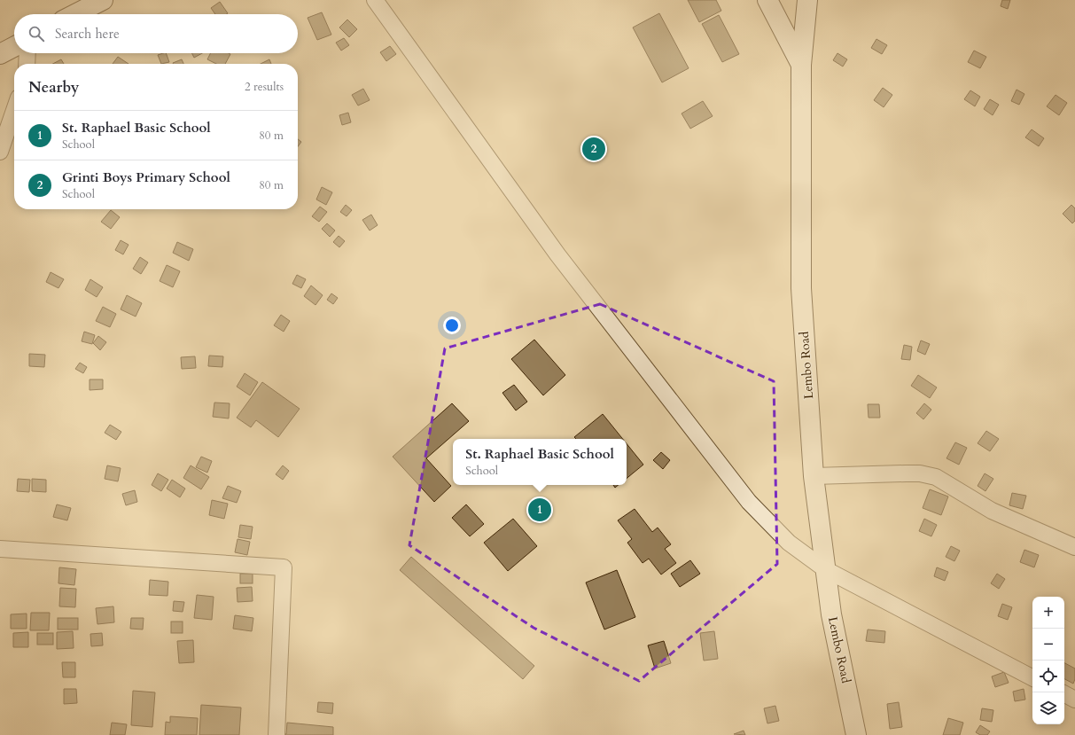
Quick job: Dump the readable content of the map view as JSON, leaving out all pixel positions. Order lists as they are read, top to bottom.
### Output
{
  "streets": {
    "street": ["Lembo Road"]
  },
  "page": {
    "search": "Search here",
    "heading": ["Nearby", "2 results"],
    "list": [
      {
        "mark": "1",
        "name": "St. Raphael Basic School",
        "note": "School",
        "value": "80 m"
      },
      {
        "mark": "2",
        "name": "Grinti Boys Primary School",
        "note": "School",
        "value": "80 m"
      }
    ],
    "pins": ["2", "1"],
    "popup": ["St. Raphael Basic School", "School"],
    "map_buttons": ["+", "−"]
  }
}
